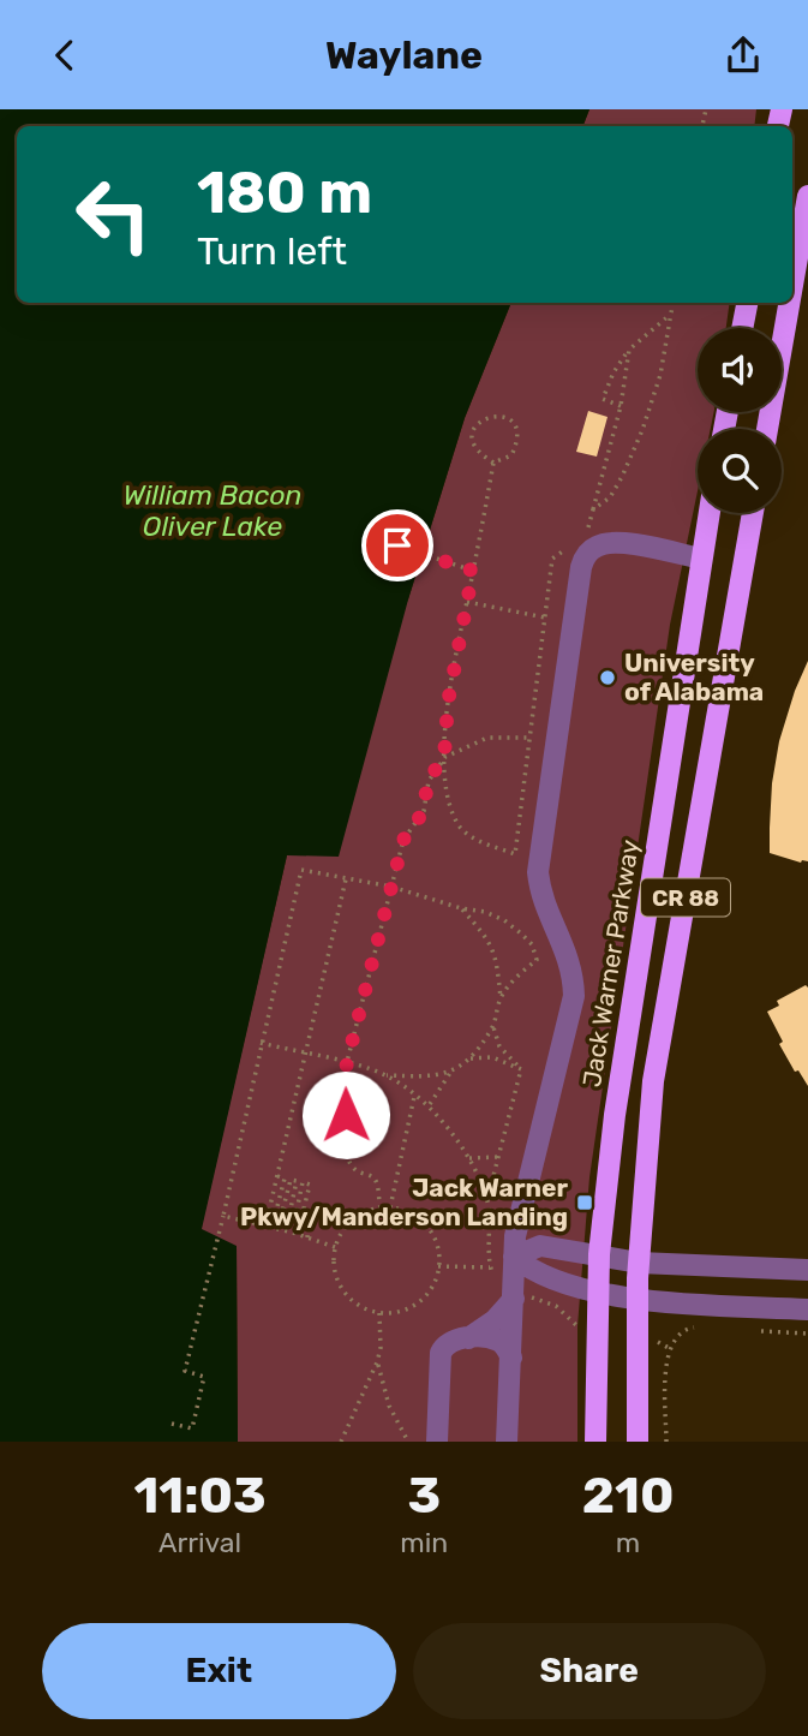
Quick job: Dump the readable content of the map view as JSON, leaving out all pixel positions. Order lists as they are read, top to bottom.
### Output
{
  "streets": {
    "main road": ["CR 88", "Jack Warner Parkway"]
  },
  "water": ["William Bacon Oliver Lake"],
  "places": {
    "other": ["University of Alabama"],
    "transit": ["Jack Warner Pkwy/Manderson Landing"]
  },
  "page": {
    "header": "Waylane",
    "turn": ["180 m", "Turn left"],
    "eta": [
      "11:03",
      "Arrival",
      "3",
      "min",
      "210",
      "m"
    ],
    "buttons": ["Exit", "Share"]
  }
}
